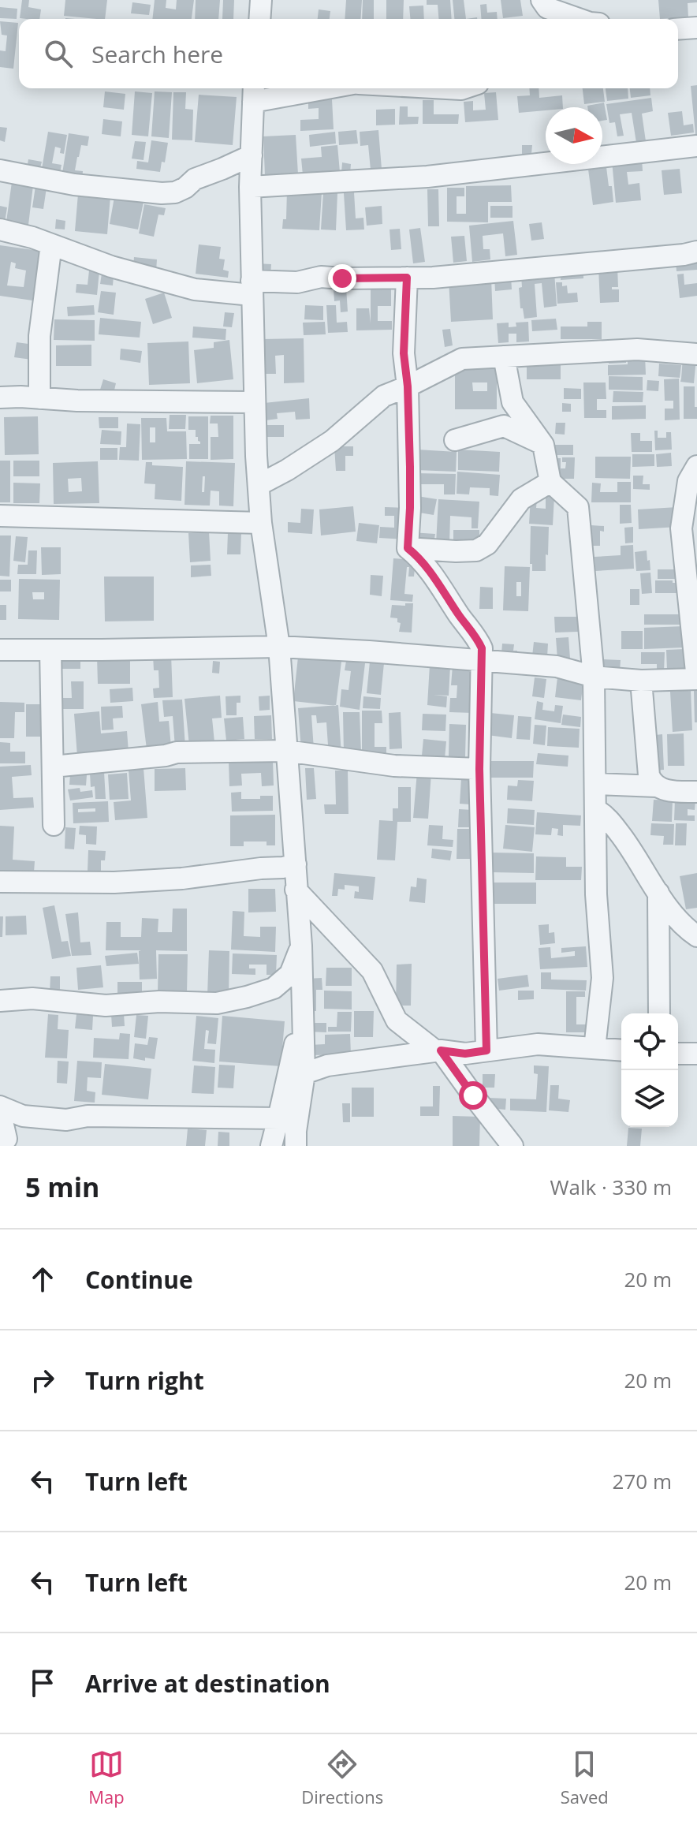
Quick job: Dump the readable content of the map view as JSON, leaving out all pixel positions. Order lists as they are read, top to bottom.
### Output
{
  "north": "right",
  "page": {
    "search": "Search here",
    "heading": ["5 min", "Walk · 330 m"],
    "list": [
      ["Continue", "20 m"],
      ["Turn right", "20 m"],
      ["Turn left", "270 m"],
      ["Turn left", "20 m"],
      "Arrive at destination"
    ],
    "nav": ["Map", "Directions", "Saved"]
  }
}
